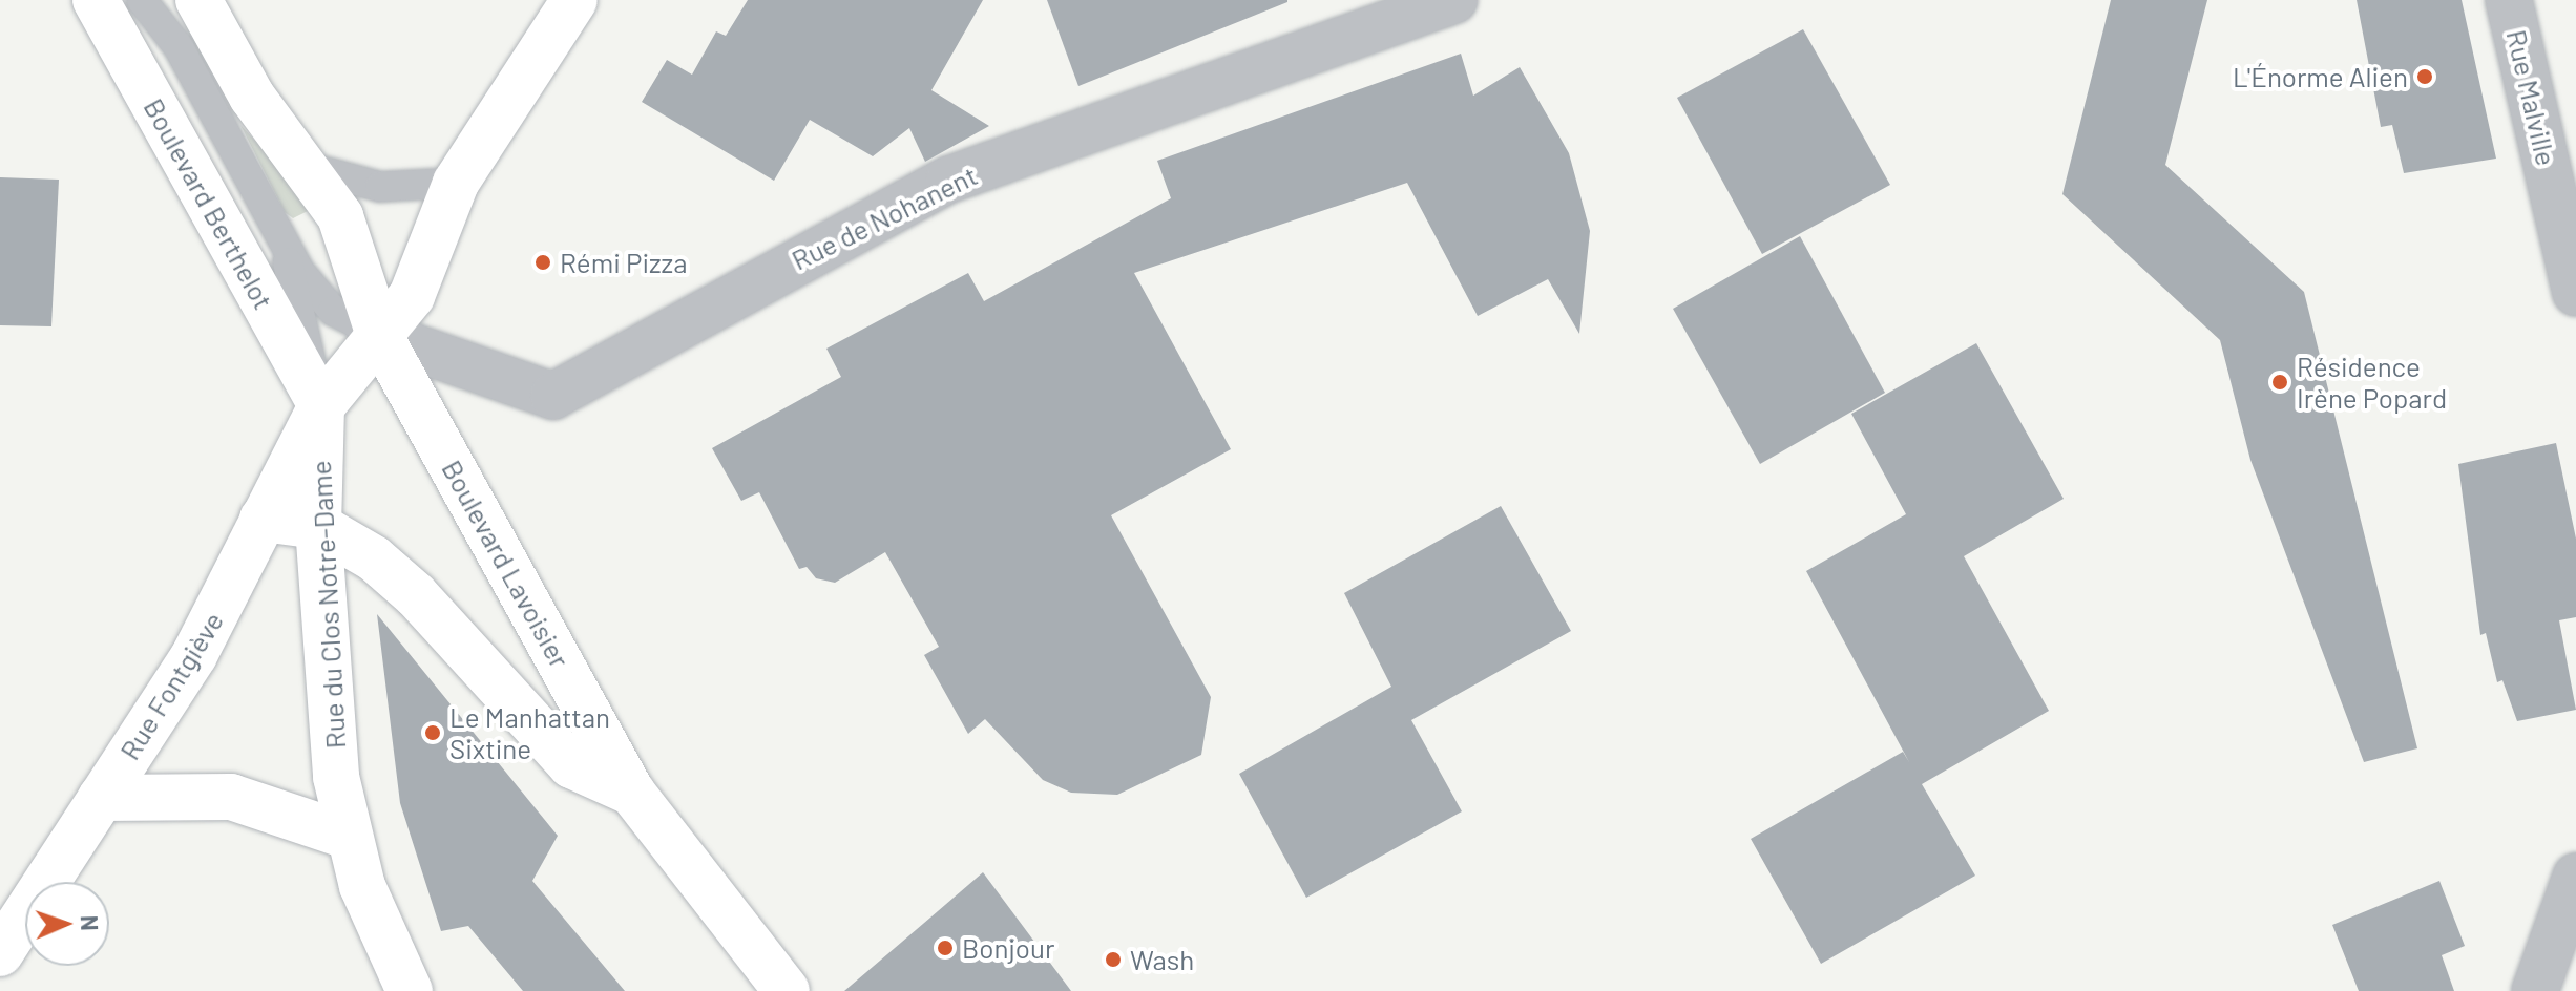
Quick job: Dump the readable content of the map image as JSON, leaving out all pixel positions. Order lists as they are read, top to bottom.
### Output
{
  "streets": {
    "main road": [
      "Boulevard Berthelot",
      "Boulevard Lavoisier",
      "Rue du Clos Notre-Dame",
      "Rue Fontgiève"
    ],
    "street": ["Rue Malville", "Rue de Nohanent"]
  },
  "crossings": [
    ["Boulevard Berthelot", "Rue du Clos Notre-Dame"],
    ["Boulevard Berthelot", "Rue Fontgiève"],
    ["Rue de Nohanent", "Boulevard Lavoisier"],
    ["Rue de Nohanent", "Rue Fontgiève"],
    ["Boulevard Lavoisier", "Rue Fontgiève"],
    ["Rue du Clos Notre-Dame", "Rue Fontgiève"]
  ],
  "places": [
    "L'Énorme Alien",
    "Rémi Pizza",
    "Résidence Irène Popard",
    "Le Manhattan Sixtine",
    "Bonjour",
    "Wash"
  ],
  "north": "right"
}
